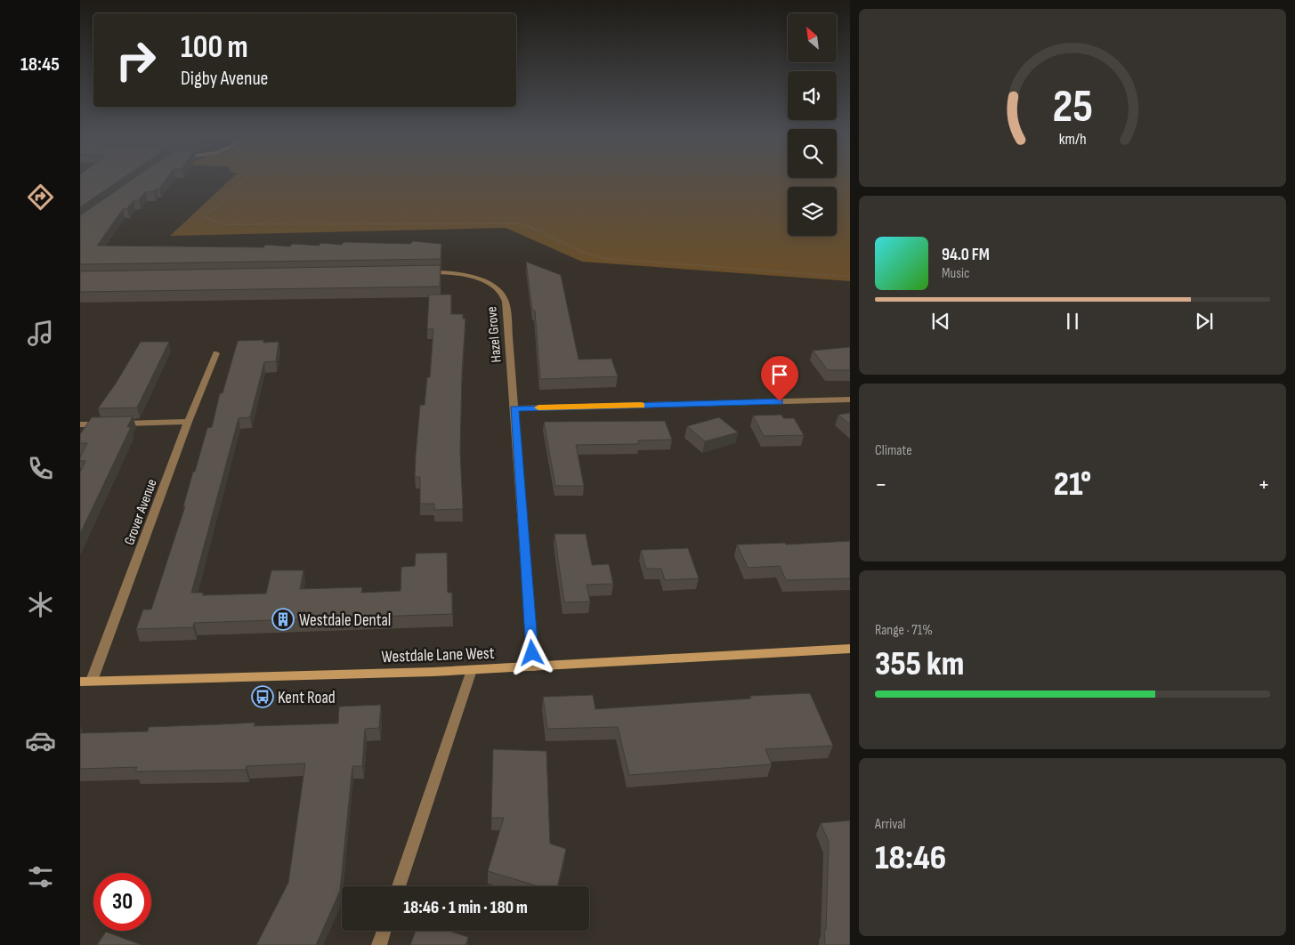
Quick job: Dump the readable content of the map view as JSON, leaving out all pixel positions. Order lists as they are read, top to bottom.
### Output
{
  "streets": {
    "street": ["Hazel Grove", "Grover Avenue", "Westdale Lane West"]
  },
  "crossings": [
    ["Hazel Grove", "Westdale Lane West"],
    ["Grover Avenue", "Westdale Lane West"]
  ],
  "places": {
    "building": ["Westdale Dental"],
    "bus stop": ["Kent Road"]
  },
  "north": "top left",
  "page": {
    "tabs": "18:45",
    "turn": ["100 m", "Digby Avenue"],
    "song": ["94.0 FM", "Music"],
    "tile": [
      "Climate",
      ["Range · 71%", "355 km"],
      ["Arrival", "18:46"]
    ],
    "heat": ["−", "21°", "+"],
    "limit": "30",
    "trip": "18:46 · 1 min · 180 m",
    "gauge": ["25", "km/h"]
  }
}
